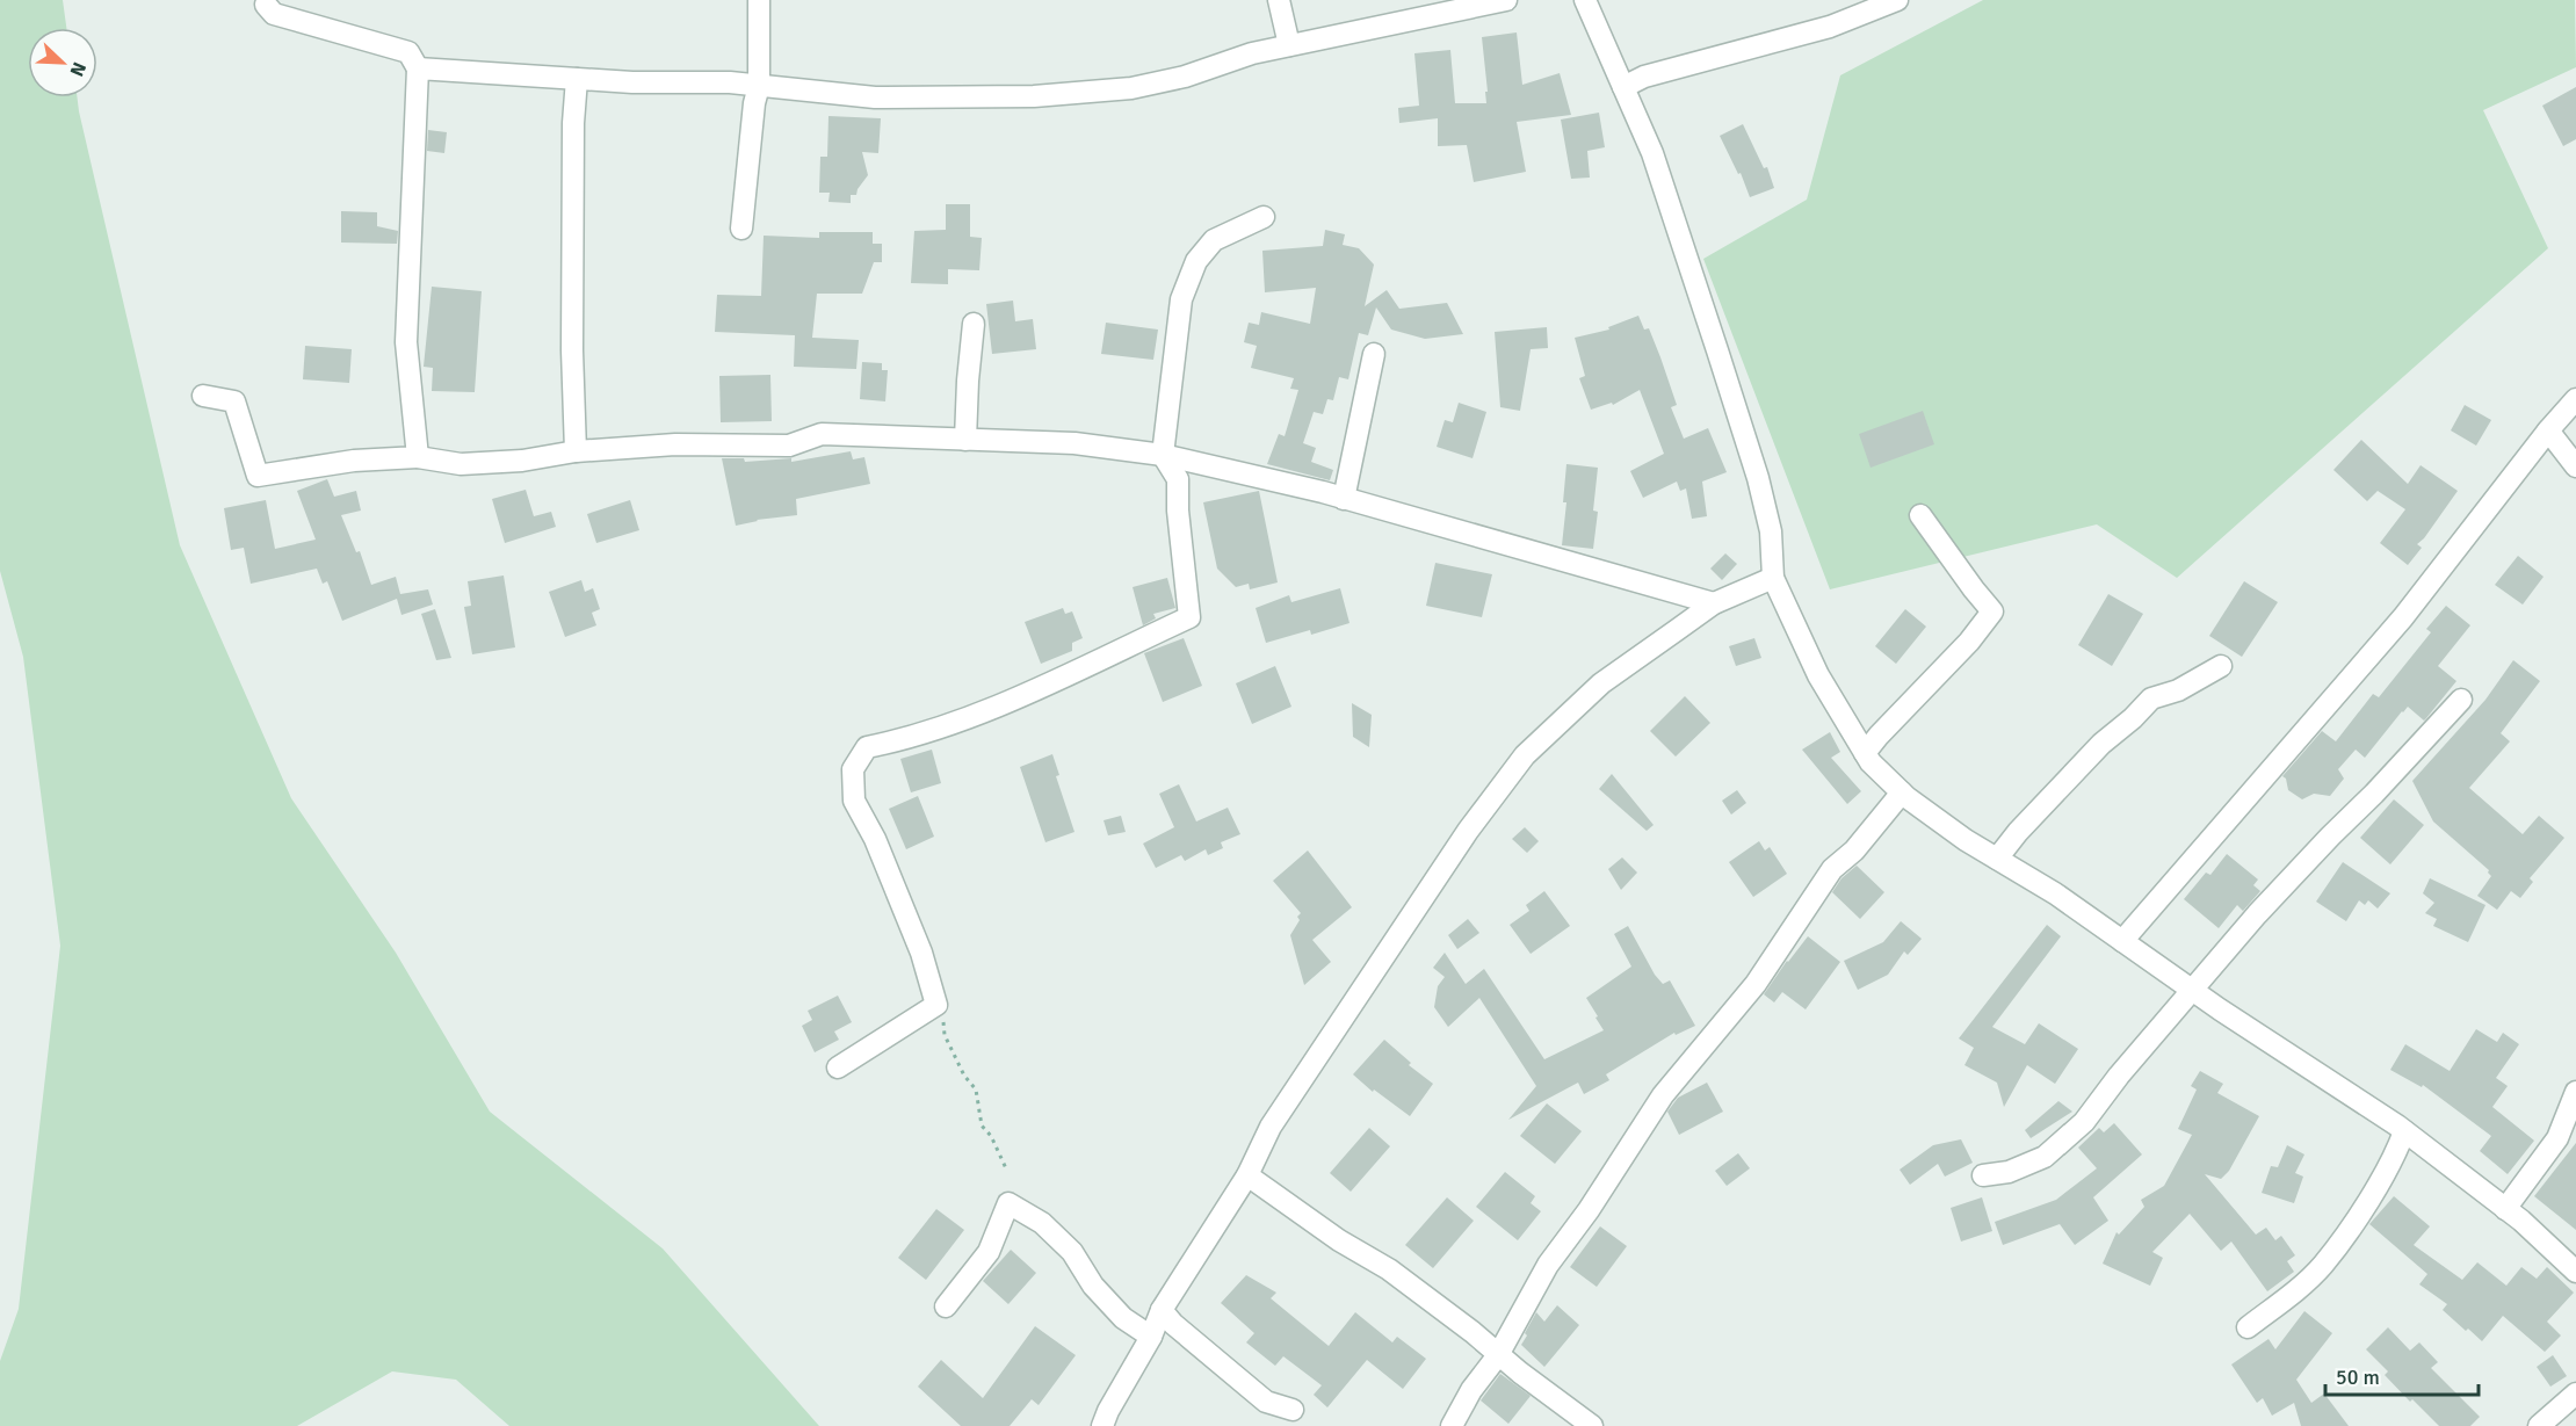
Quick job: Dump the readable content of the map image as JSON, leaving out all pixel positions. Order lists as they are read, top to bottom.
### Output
{
  "scale_bar": "50 m",
  "north": "bottom right"
}
